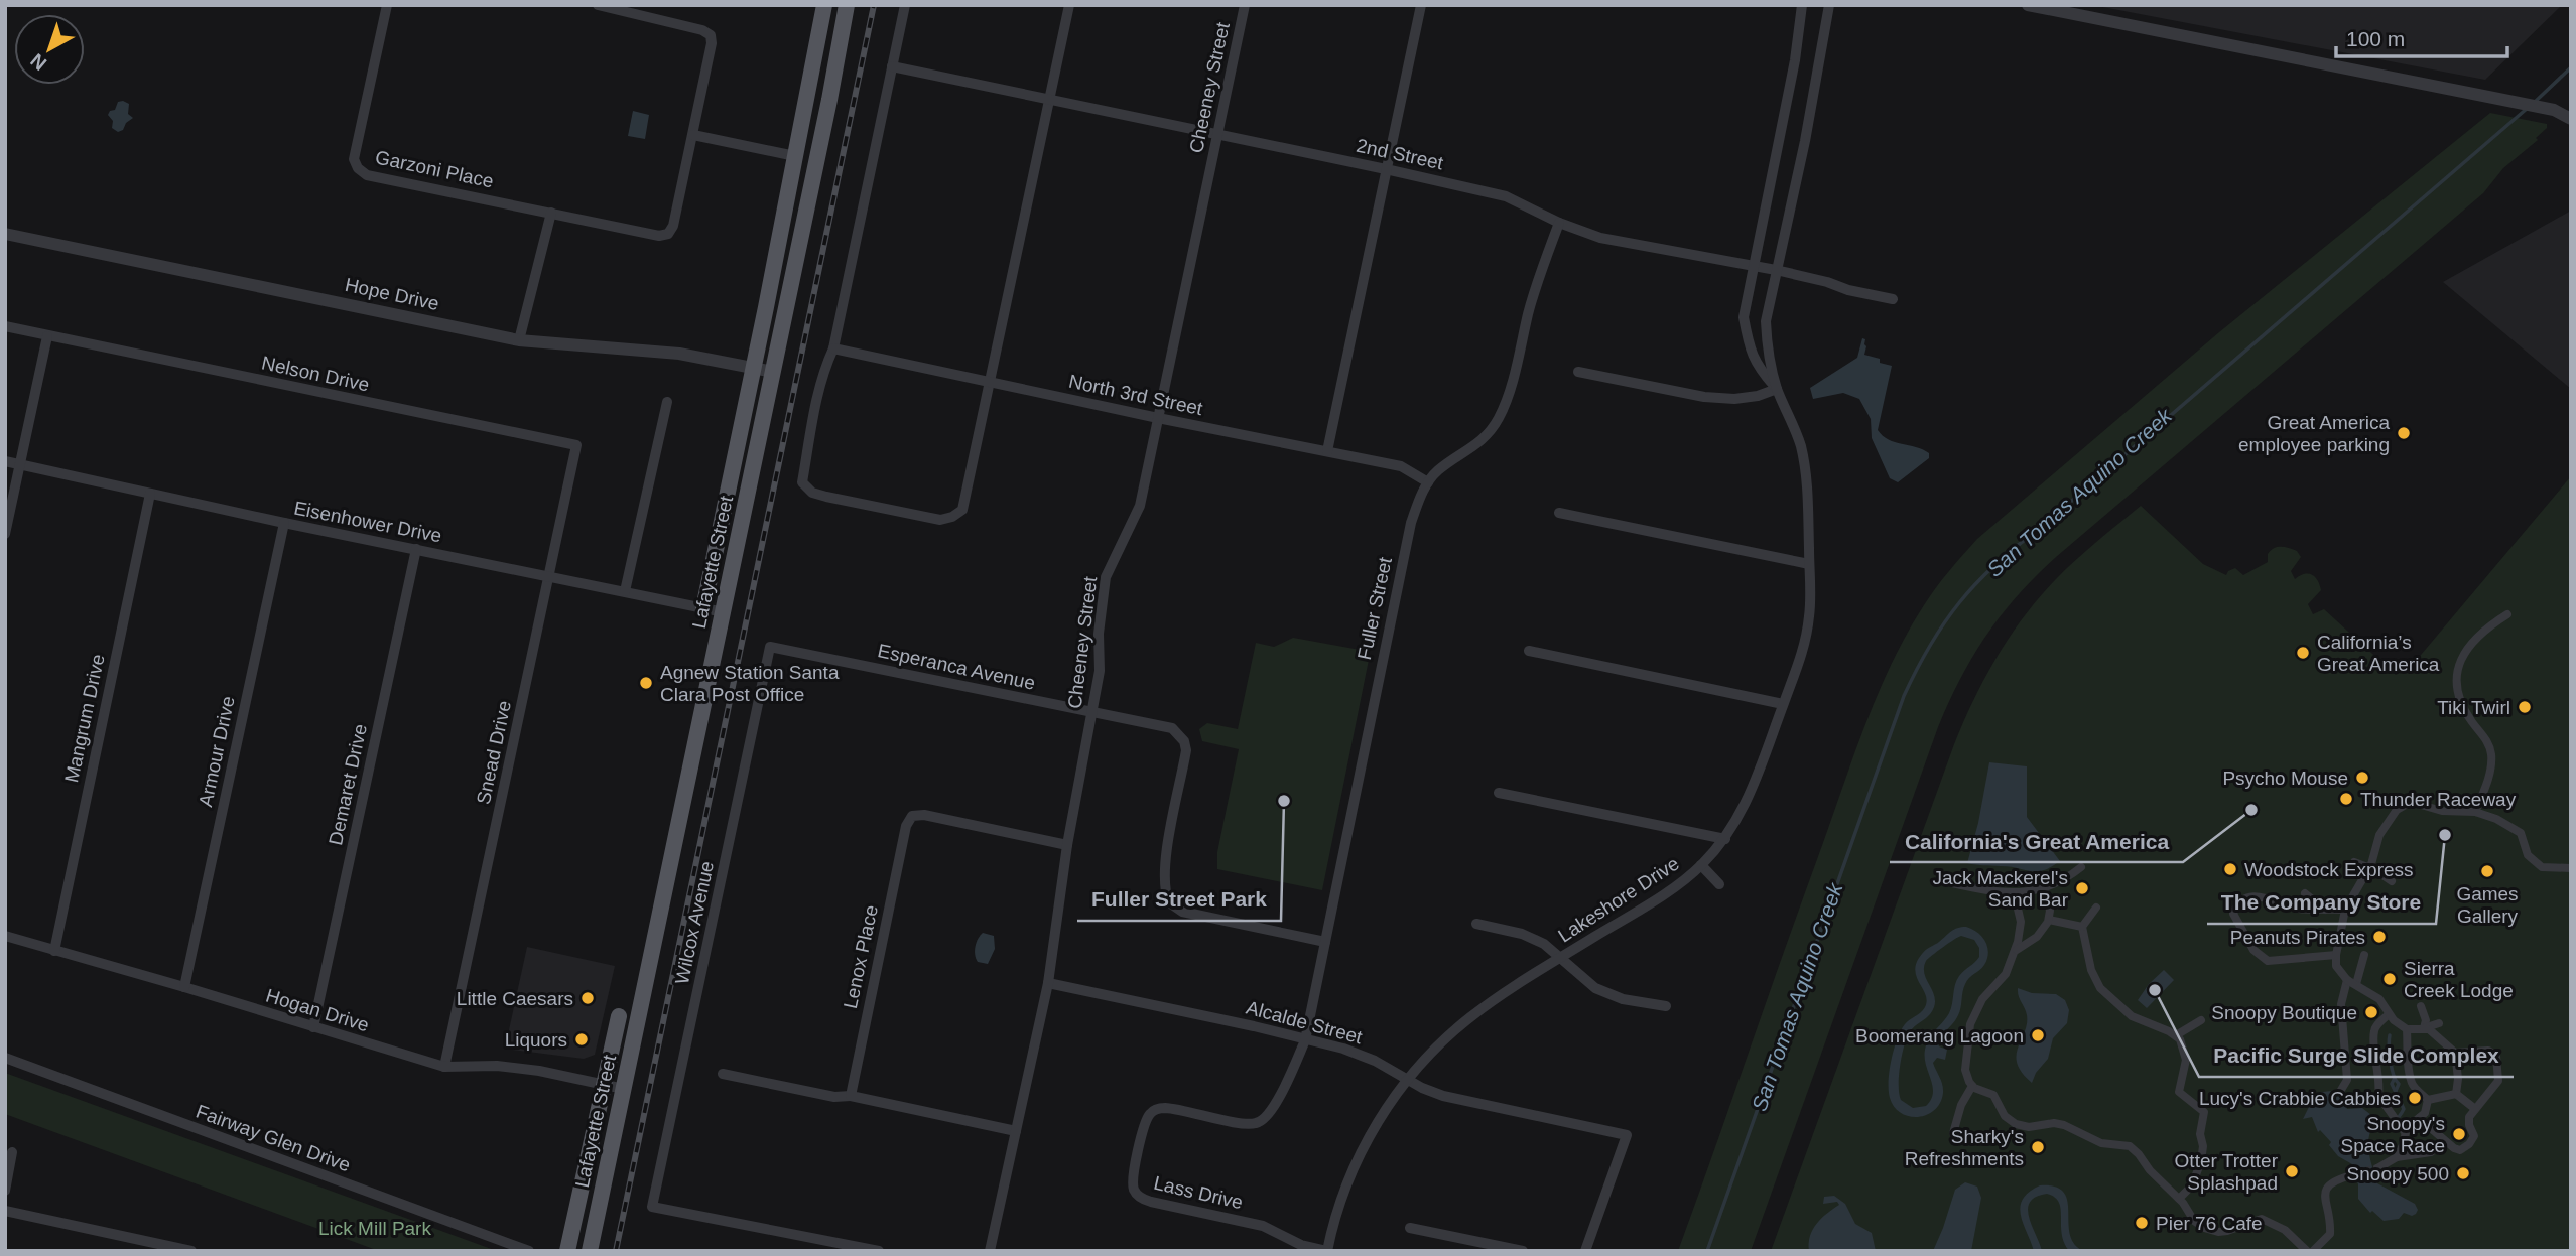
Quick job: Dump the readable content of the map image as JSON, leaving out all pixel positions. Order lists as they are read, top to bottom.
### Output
{
  "streets": {
    "main road": ["Lafayette Street"],
    "street": [
      "Cheeney Street",
      "2nd Street",
      "Garzoni Place",
      "Hope Drive",
      "Nelson Drive",
      "North 3rd Street",
      "Eisenhower Drive",
      "Fuller Street",
      "Esperanca Avenue",
      "Mangrum Drive",
      "Armour Drive",
      "Snead Drive",
      "Demaret Drive",
      "Lakeshore Drive",
      "Wilcox Avenue",
      "Lenox Place",
      "Hogan Drive",
      "Alcalde Street",
      "Fairway Glen Drive",
      "Lass Drive"
    ]
  },
  "crossings": [
    ["Cheeney Street", "2nd Street"],
    ["Cheeney Street", "North 3rd Street"],
    ["Cheeney Street", "Esperanca Avenue"],
    ["Cheeney Street", "Lenox Place"],
    ["Cheeney Street", "Alcalde Street"],
    ["2nd Street", "Fuller Street"],
    ["2nd Street", "Lakeshore Drive"],
    ["Hope Drive", "Lafayette Street"],
    ["Nelson Drive", "Snead Drive"],
    ["North 3rd Street", "Fuller Street"],
    ["Eisenhower Drive", "Lafayette Street"],
    ["Eisenhower Drive", "Mangrum Drive"],
    ["Eisenhower Drive", "Armour Drive"],
    ["Eisenhower Drive", "Snead Drive"],
    ["Eisenhower Drive", "Demaret Drive"],
    ["Lafayette Street", "Hogan Drive"],
    ["Fuller Street", "Esperanca Avenue"],
    ["Fuller Street", "Alcalde Street"],
    ["Fuller Street", "Lass Drive"],
    ["Esperanca Avenue", "Wilcox Avenue"],
    ["Mangrum Drive", "Hogan Drive"],
    ["Armour Drive", "Hogan Drive"],
    ["Snead Drive", "Hogan Drive"],
    ["Demaret Drive", "Hogan Drive"],
    ["Lakeshore Drive", "Alcalde Street"],
    ["Lakeshore Drive", "Lass Drive"],
    ["Alcalde Street", "Lass Drive"]
  ],
  "water": ["San Tomas Aquino Creek"],
  "parks": ["Lick Mill Park"],
  "places": [
    "Great America employee parking",
    "California’s Great America",
    "Agnew Station Santa Clara Post Office",
    "Tiki Twirl",
    "Psycho Mouse",
    "Thunder Raceway",
    "Fuller Street Park",
    "California's Great America",
    "The Company Store",
    "Woodstock Express",
    "Games Gallery",
    "Jack Mackerel's Sand Bar",
    "Peanuts Pirates",
    "Sierra Creek Lodge",
    "Pacific Surge Slide Complex",
    "Little Caesars",
    "Snoopy Boutique",
    "Boomerang Lagoon",
    "Liquors",
    "Lucy's Crabbie Cabbies",
    "Snoopy's Space Race",
    "Sharky's Refreshments",
    "Otter Trotter Splashpad",
    "Snoopy 500",
    "Pier 76 Cafe"
  ],
  "scale_bar": "100 m",
  "north": "bottom left"
}
